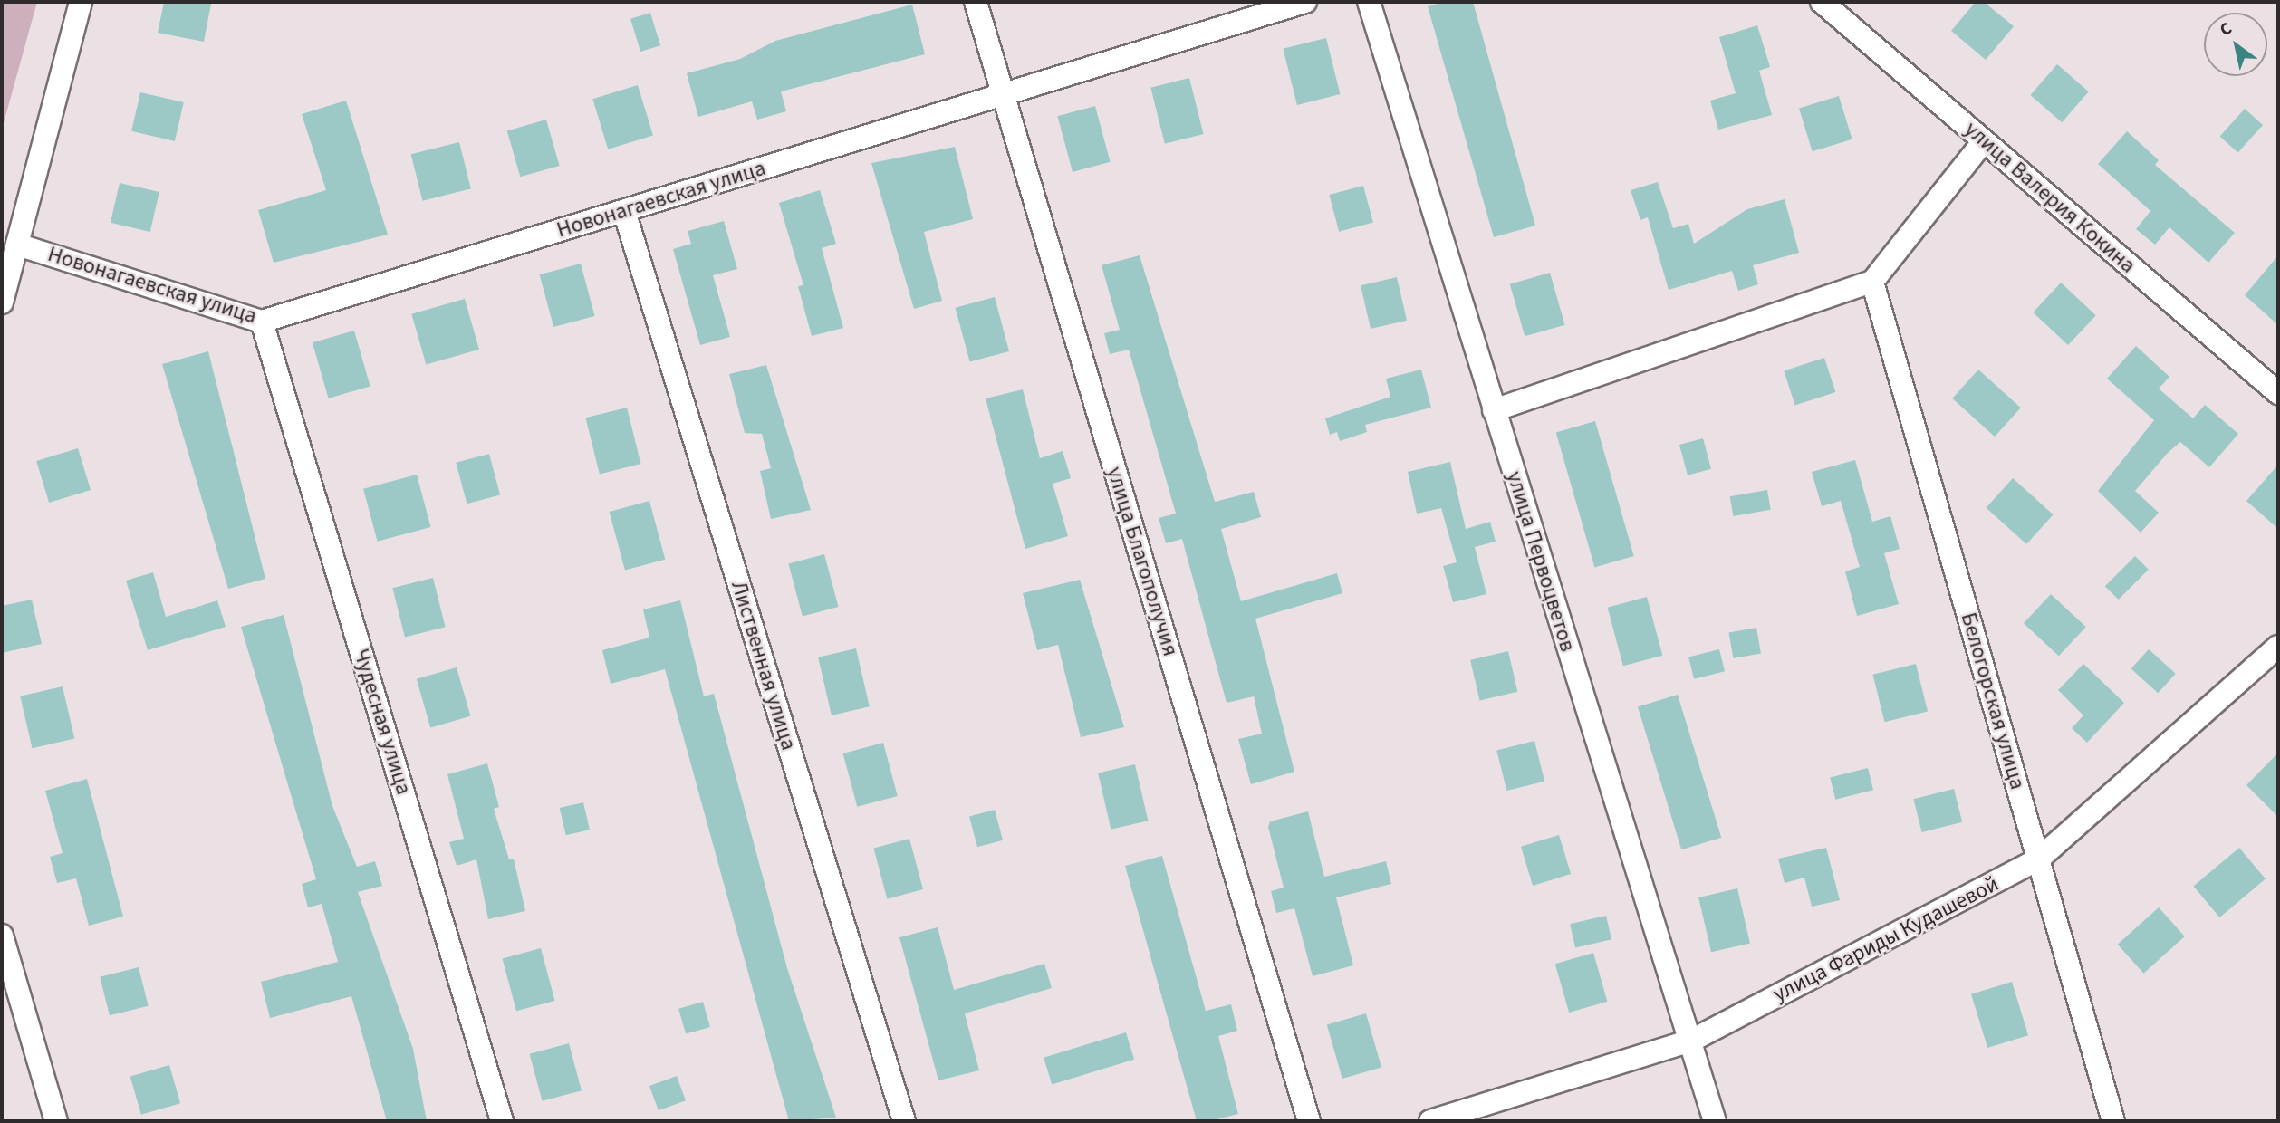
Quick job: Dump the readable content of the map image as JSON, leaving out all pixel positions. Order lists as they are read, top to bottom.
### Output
{
  "streets": {
    "street": [
      "улица Валерия Кокина",
      "Новонагаевская улица",
      "улица Благополучия",
      "улица Первоцветов",
      "Лиственная улица",
      "Белогорская улица",
      "Чудесная улица",
      "улица Фариды Кудашевой"
    ]
  },
  "crossings": [
    ["Новонагаевская улица", "улица Благополучия"],
    ["Новонагаевская улица", "Лиственная улица"],
    ["Новонагаевская улица", "Чудесная улица"],
    ["улица Первоцветов", "улица Фариды Кудашевой"],
    ["Белогорская улица", "улица Фариды Кудашевой"]
  ],
  "north": "top left"
}
